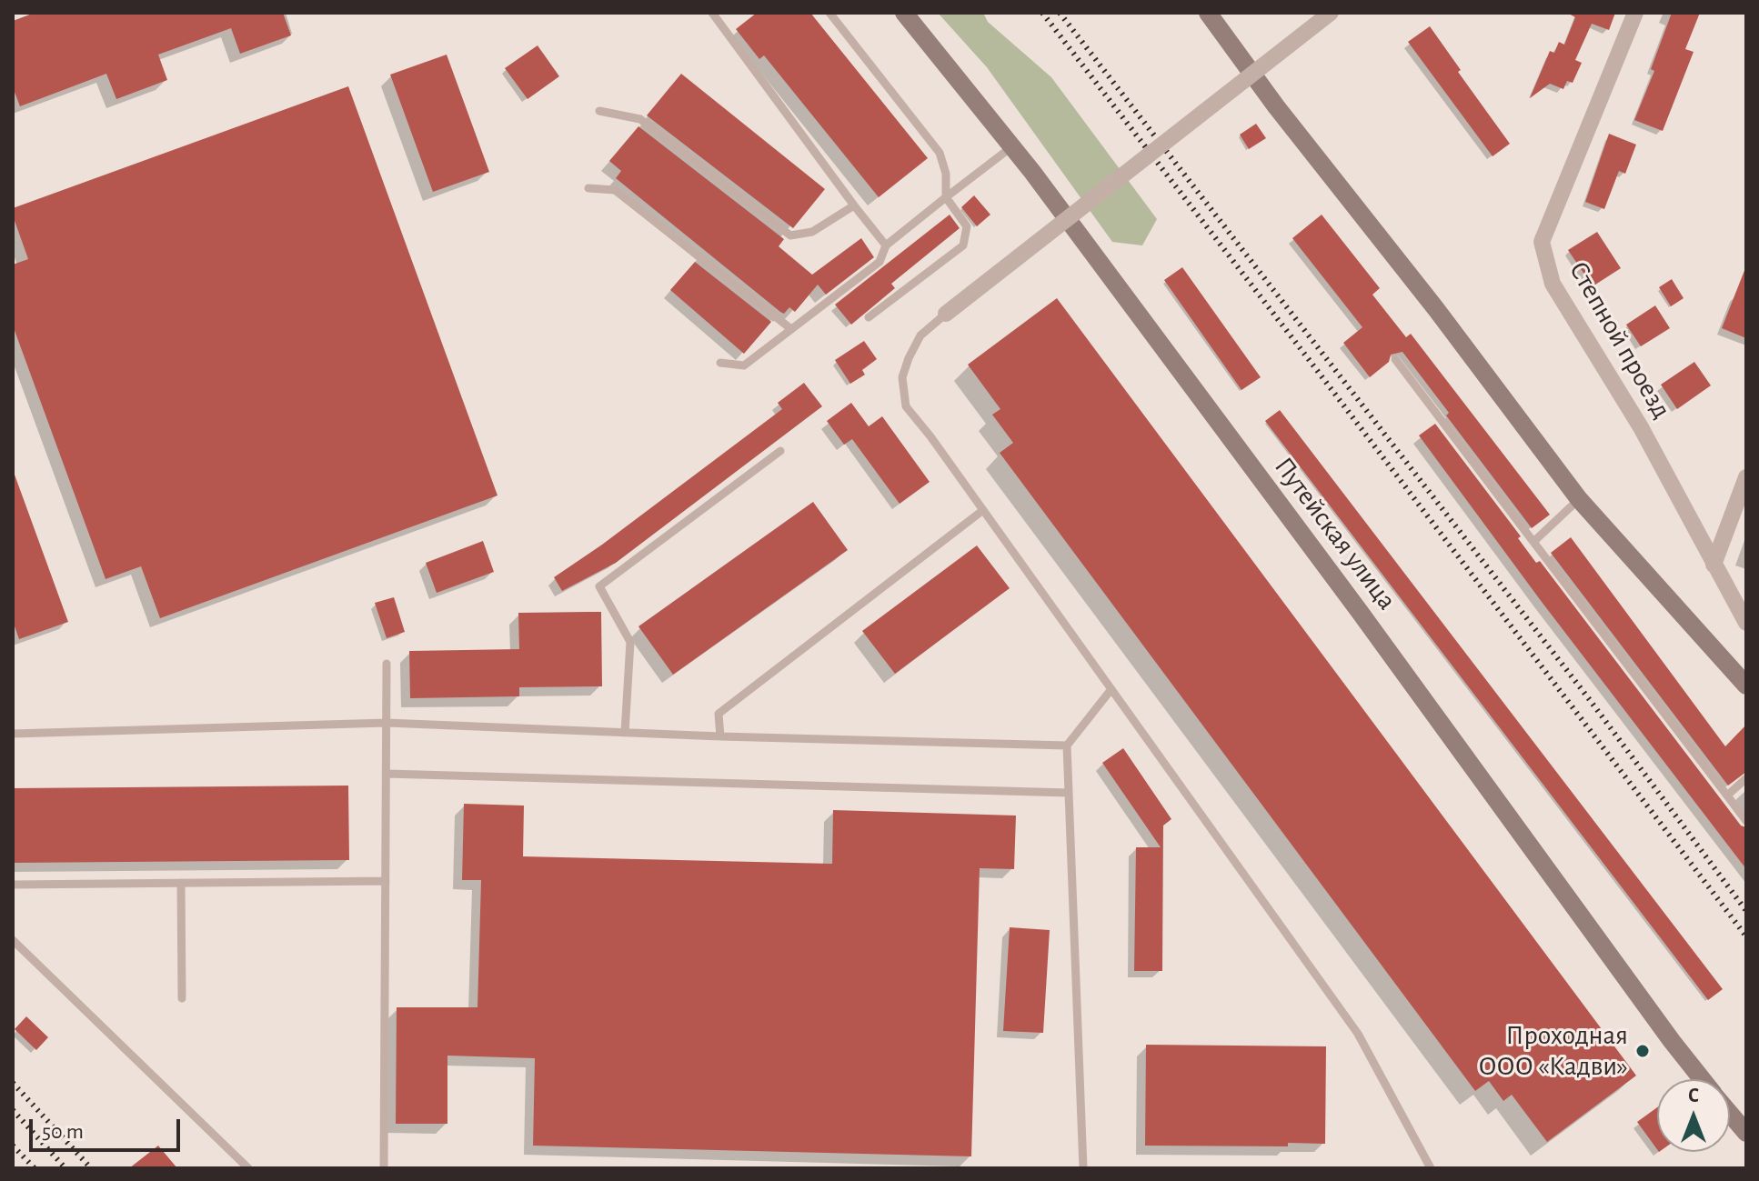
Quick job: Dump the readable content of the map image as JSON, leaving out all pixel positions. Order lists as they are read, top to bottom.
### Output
{
  "streets": {
    "main road": ["Путейская улица"],
    "street": ["Степной проезд"]
  },
  "places": ["Проходная ООО «Кадви»"],
  "scale_bar": "50 m",
  "north": "top"
}
